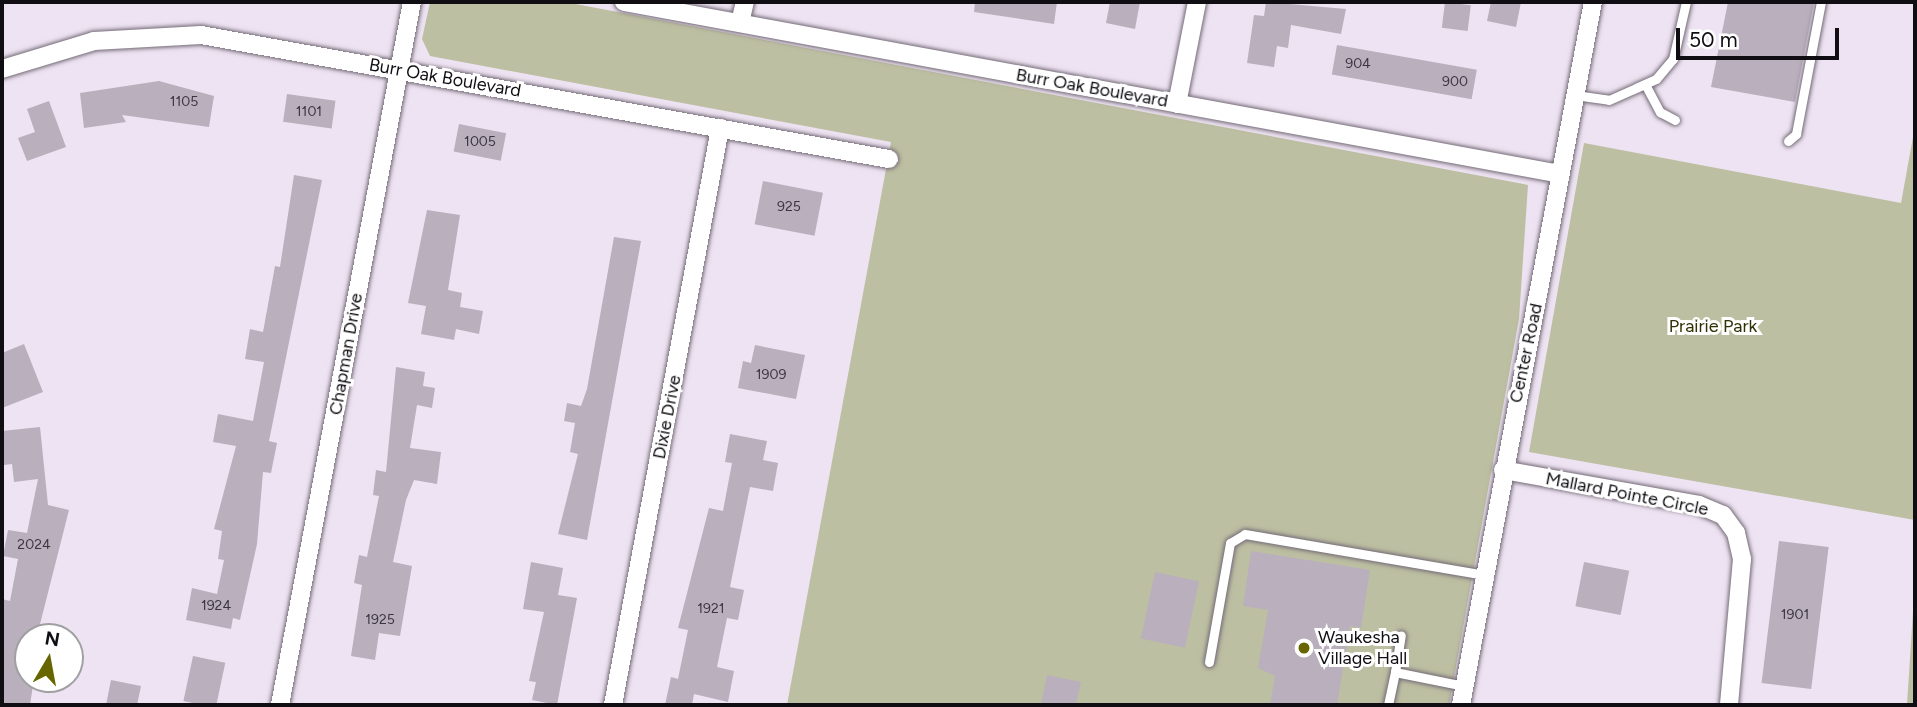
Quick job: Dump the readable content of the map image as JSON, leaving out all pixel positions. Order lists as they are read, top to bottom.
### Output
{
  "streets": {
    "street": [
      "Burr Oak Boulevard",
      "Center Road",
      "Chapman Drive",
      "Dixie Drive",
      "Mallard Pointe Circle"
    ]
  },
  "crossings": [
    ["Burr Oak Boulevard", "Center Road"],
    ["Burr Oak Boulevard", "Chapman Drive"],
    ["Burr Oak Boulevard", "Dixie Drive"],
    ["Center Road", "Mallard Pointe Circle"]
  ],
  "parks": ["Prairie Park"],
  "places": ["Waukesha Village Hall"],
  "house_numbers": [
    "904",
    "900",
    "1105",
    "1101",
    "1005",
    "925",
    "1909",
    "2024",
    "1924",
    "1921",
    "1901",
    "1925"
  ],
  "scale_bar": "50 m",
  "north": "top"
}
